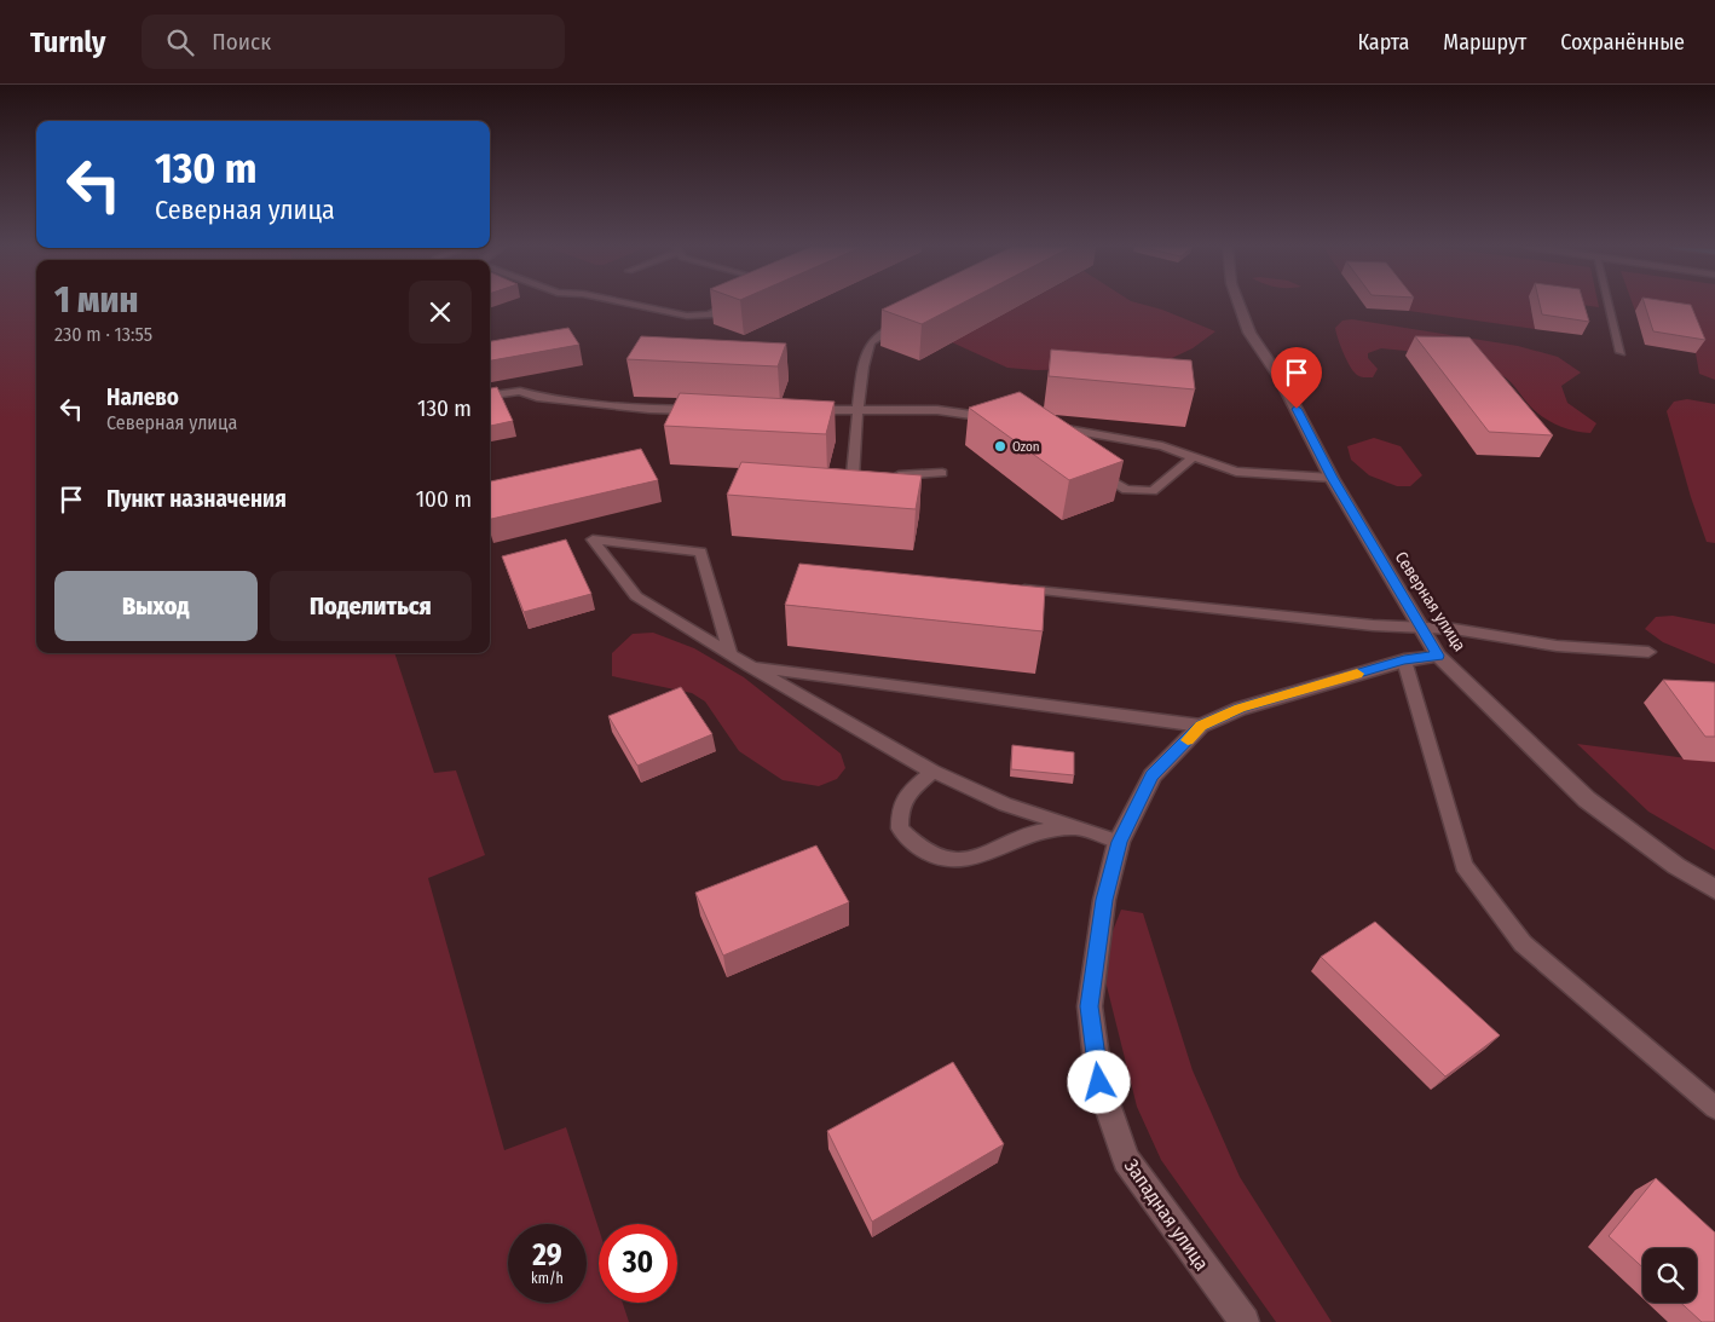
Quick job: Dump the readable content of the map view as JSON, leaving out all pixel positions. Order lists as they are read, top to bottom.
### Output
{
  "streets": {
    "street": ["Северная улица", "Западная улица"]
  },
  "crossings": [
    ["Северная улица", "Западная улица"]
  ],
  "places": ["Ozon"],
  "page": {
    "header": "Turnly",
    "search": "Поиск",
    "nav": ["Карта", "Маршрут", "Сохранённые"],
    "turn": ["130 m", "Северная улица"],
    "heading": ["1 мин", "230 m · 13:55"],
    "list": [
      {
        "name": "Налево",
        "note": "Северная улица",
        "value": "130 m"
      },
      {
        "name": "Пункт назначения",
        "value": "100 m"
      }
    ],
    "buttons": ["Выход", "Поделиться"],
    "speed": "29 km/h",
    "limit": "30"
  }
}
